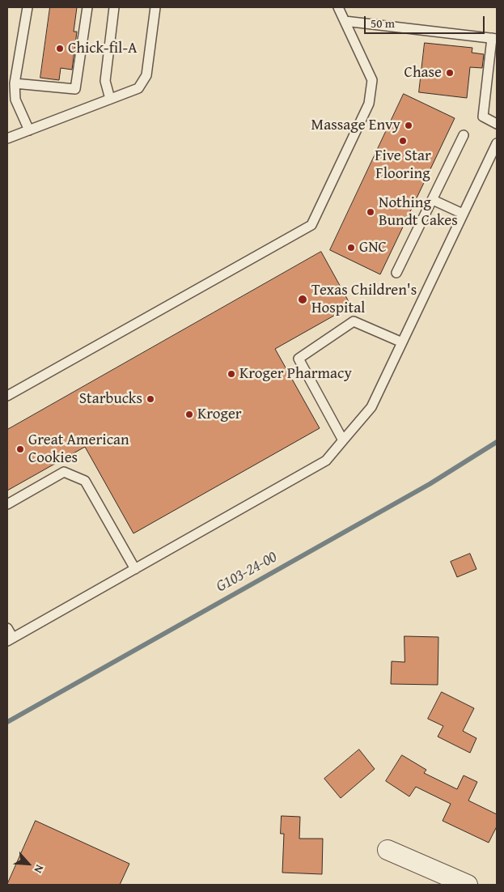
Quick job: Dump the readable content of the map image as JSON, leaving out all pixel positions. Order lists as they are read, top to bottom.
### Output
{
  "water": ["G103-24-00"],
  "places": [
    "Chick-fil-A",
    "Chase",
    "Massage Envy",
    "Five Star Flooring",
    "Nothing Bundt Cakes",
    "GNC",
    "Texas Children's Hospital",
    "Kroger Pharmacy",
    "Starbucks",
    "Kroger",
    "Great American Cookies"
  ],
  "scale_bar": "50 m",
  "north": "bottom right"
}
